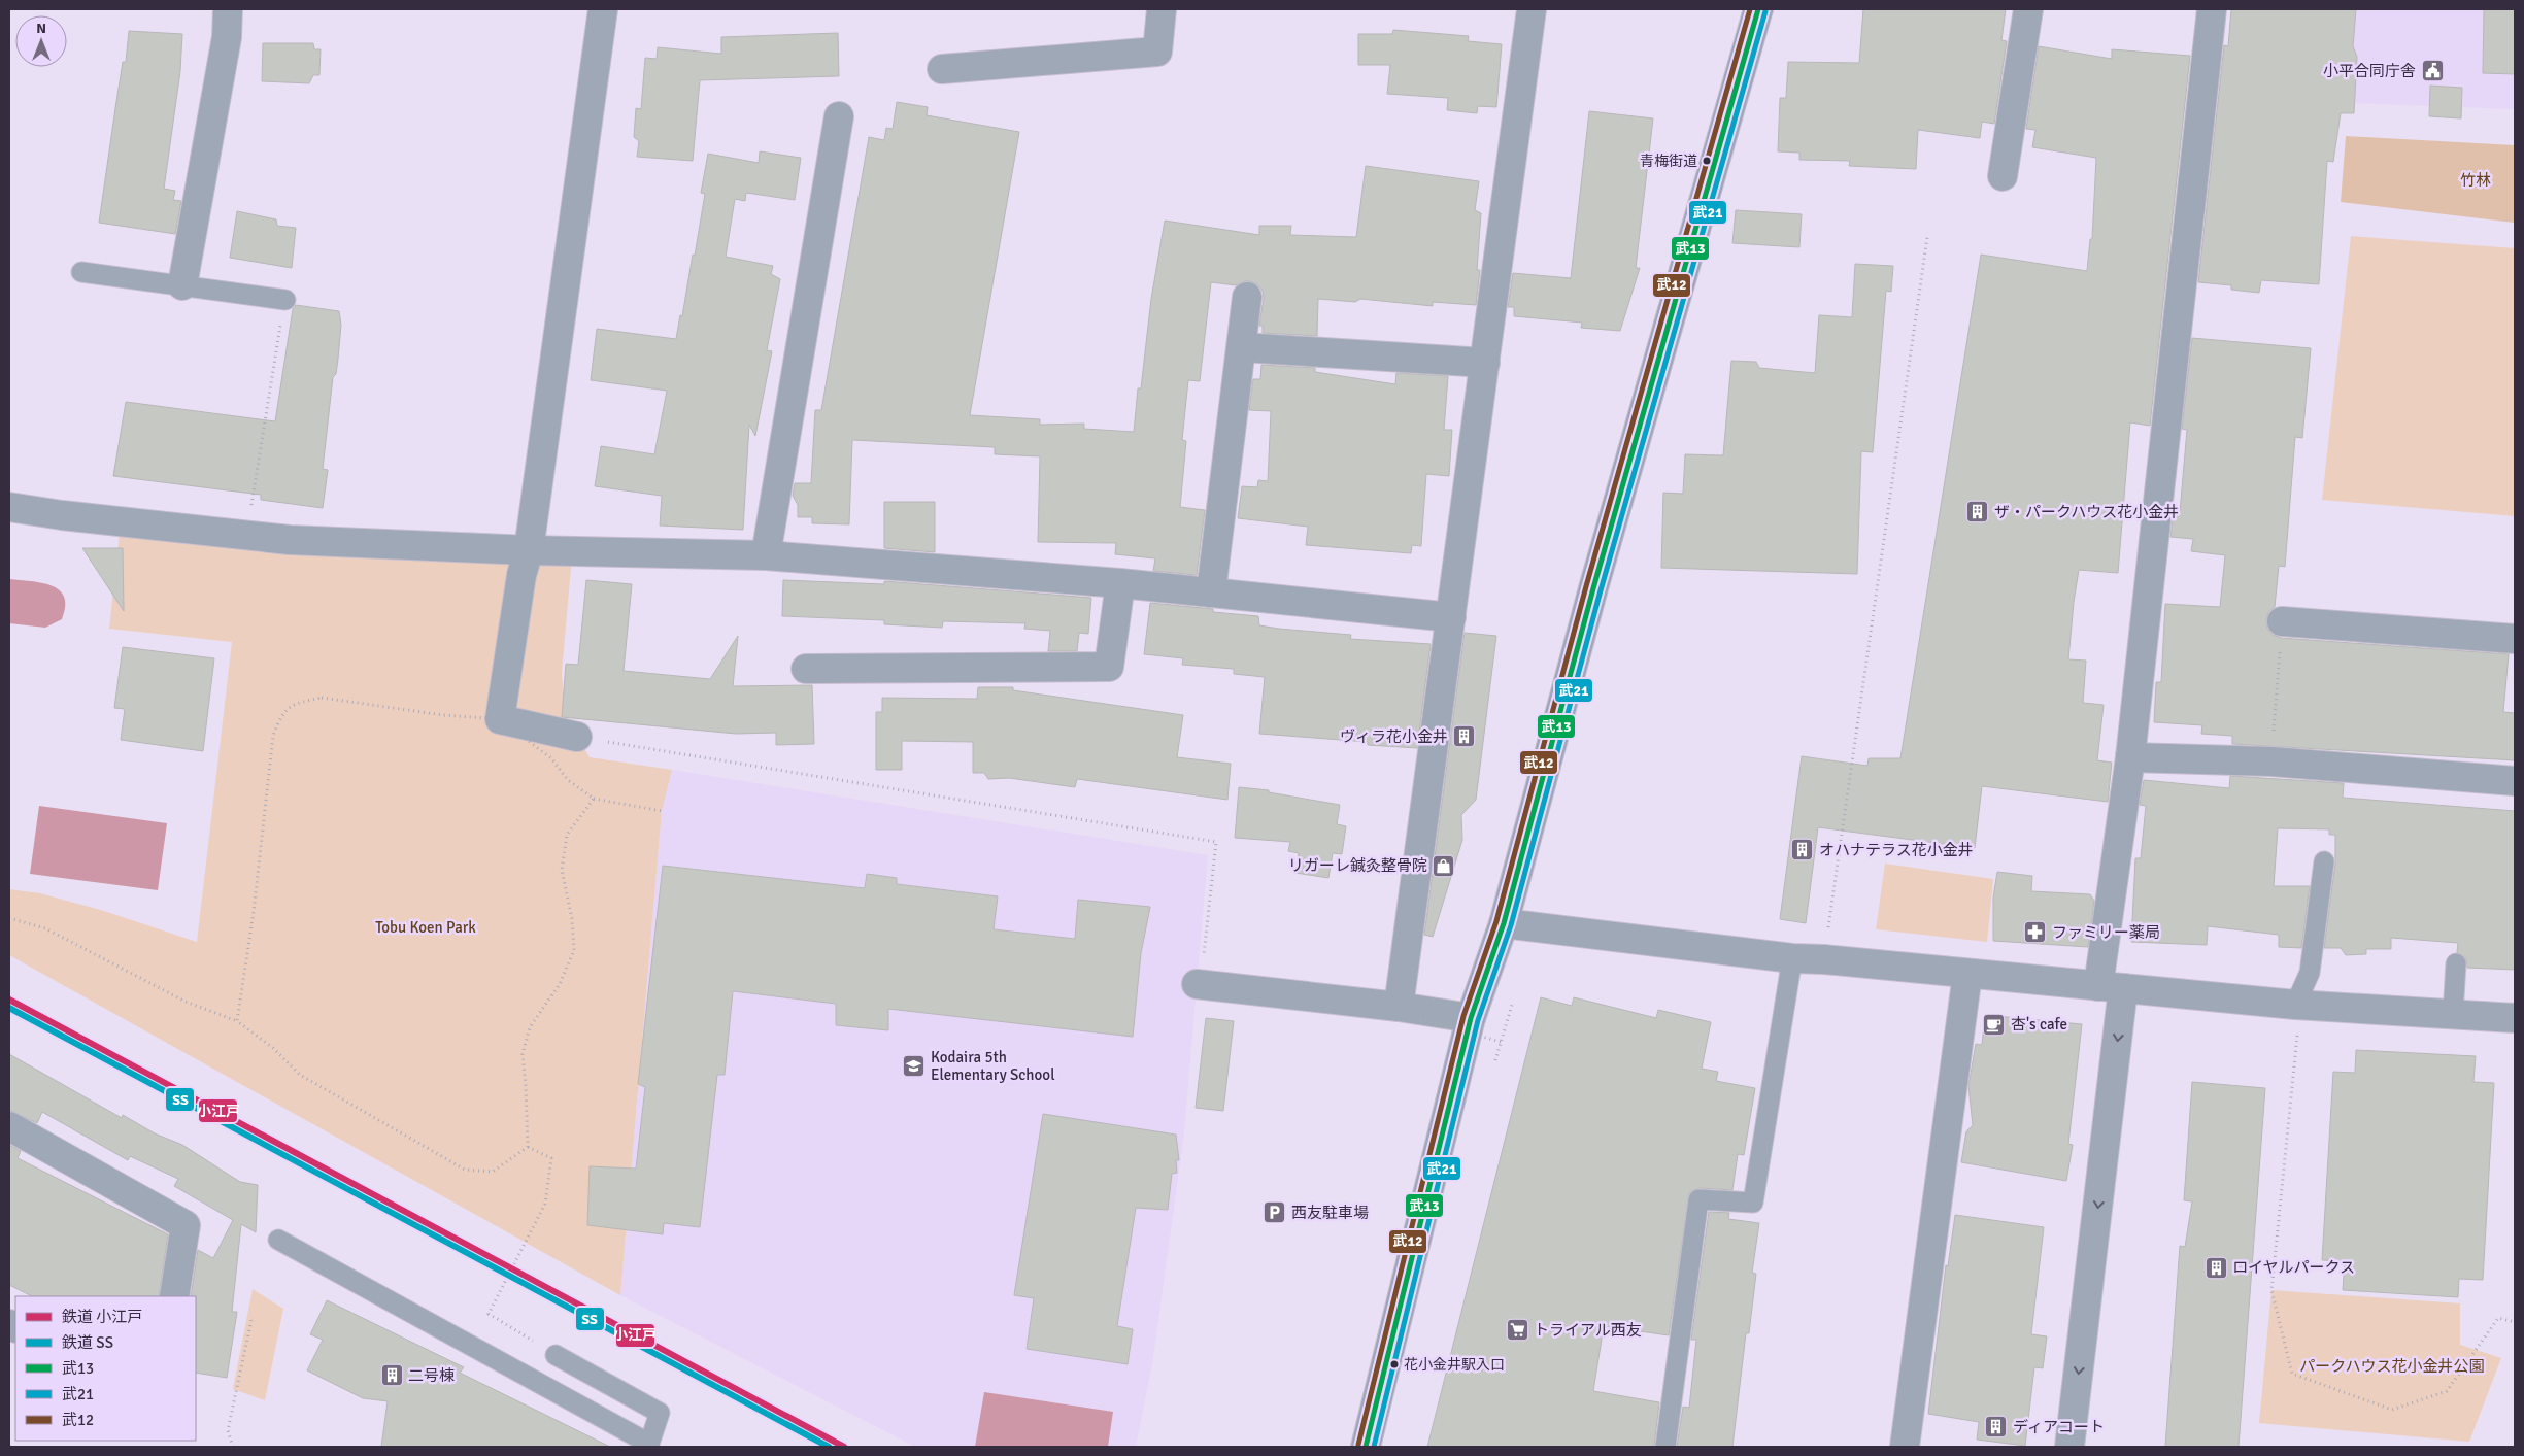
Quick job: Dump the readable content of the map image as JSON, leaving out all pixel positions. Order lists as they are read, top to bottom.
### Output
{
  "parks": ["竹林", "Tobu Koen Park", "パークハウス花小金井公園"],
  "places": {
    "public building": ["小平合同庁舎"],
    "other": ["青梅街道", "花小金井駅入口"],
    "building": [
      "ザ・パークハウス花小金井",
      "ヴィラ花小金井",
      "オハナテラス花小金井",
      "ロイヤルパークス",
      "二号棟",
      "ディアコート"
    ],
    "shop": ["リガーレ鍼灸整骨院"],
    "pharmacy": ["ファミリー薬局"],
    "cafe": ["杏's cafe"],
    "school or university": ["Kodaira 5th Elementary School"],
    "parking": ["西友駐車場"],
    "supermarket": ["トライアル西友"]
  },
  "lines": [
    "transit line 武13",
    "transit line 武12",
    "transit line 武21",
    "rail line 小江戸",
    "rail line SS"
  ],
  "legend": [
    "鉄道 小江戸",
    "鉄道 SS",
    "武13",
    "武21",
    "武12"
  ],
  "north": "top"
}
